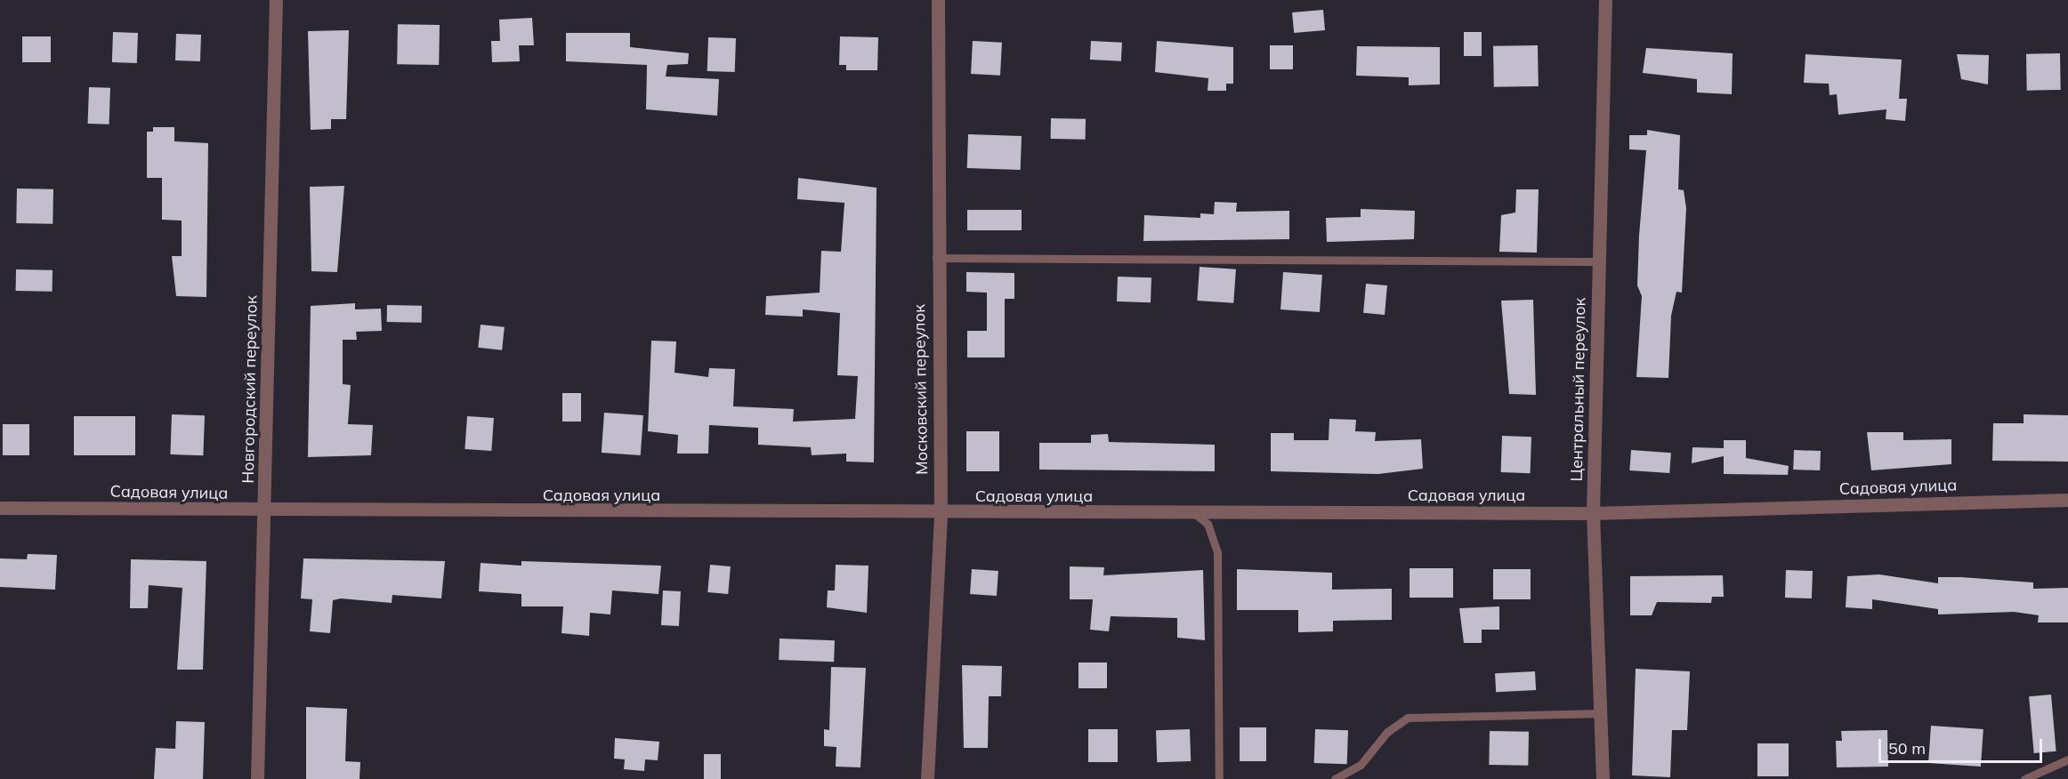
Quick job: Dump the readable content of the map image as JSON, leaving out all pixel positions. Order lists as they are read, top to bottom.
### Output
{
  "streets": {
    "street": [
      "Новгородский переулок",
      "Московский переулок",
      "Центральный переулок",
      "Садовая улица"
    ]
  },
  "crossings": [
    ["Новгородский переулок", "Садовая улица"],
    ["Московский переулок", "Садовая улица"],
    ["Центральный переулок", "Садовая улица"]
  ],
  "scale_bar": "50 m"
}
